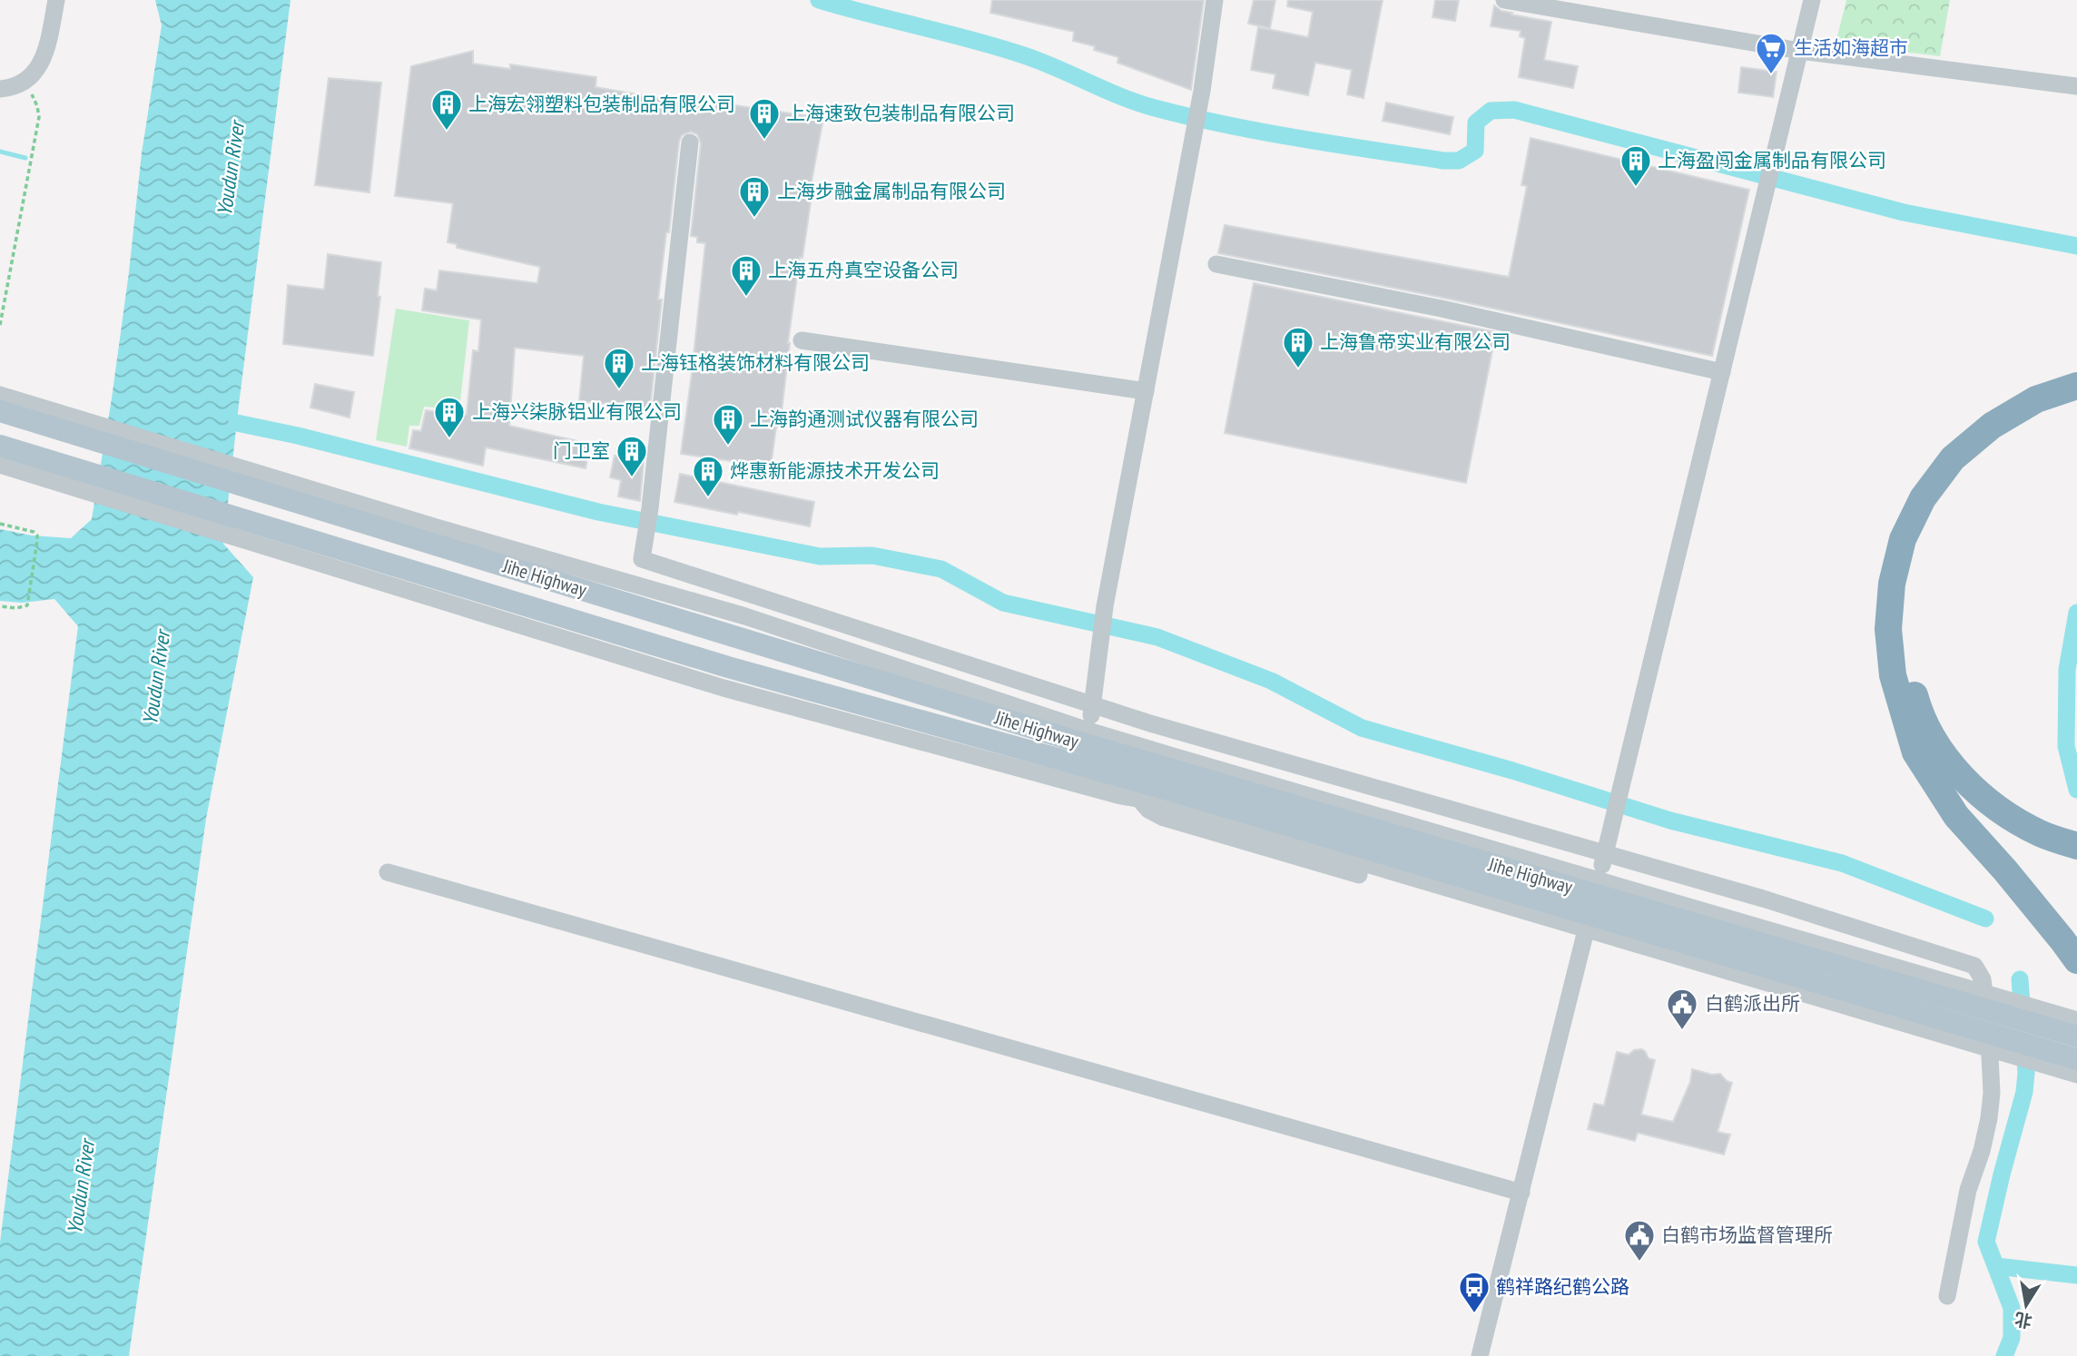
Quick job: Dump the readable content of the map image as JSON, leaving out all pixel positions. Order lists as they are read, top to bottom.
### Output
{
  "streets": {
    "main road": ["Jihe Highway"]
  },
  "water": ["Youdun River"],
  "places": {
    "supermarket": ["生活如海超市"],
    "building": [
      "上海宏翎塑料包装制品有限公司",
      "上海速致包装制品有限公司",
      "上海盈闯金属制品有限公司",
      "上海步融金属制品有限公司",
      "上海五舟真空设备公司",
      "上海鲁帝实业有限公司",
      "上海钰格装饰材料有限公司",
      "上海兴柒脉铝业有限公司",
      "上海韵通测试仪器有限公司",
      "门卫室",
      "烨惠新能源技术开发公司"
    ],
    "public building": ["白鹤派出所", "白鹤市场监督管理所"],
    "bus stop": ["鹤祥路纪鹤公路"]
  },
  "north": "bottom"
}
